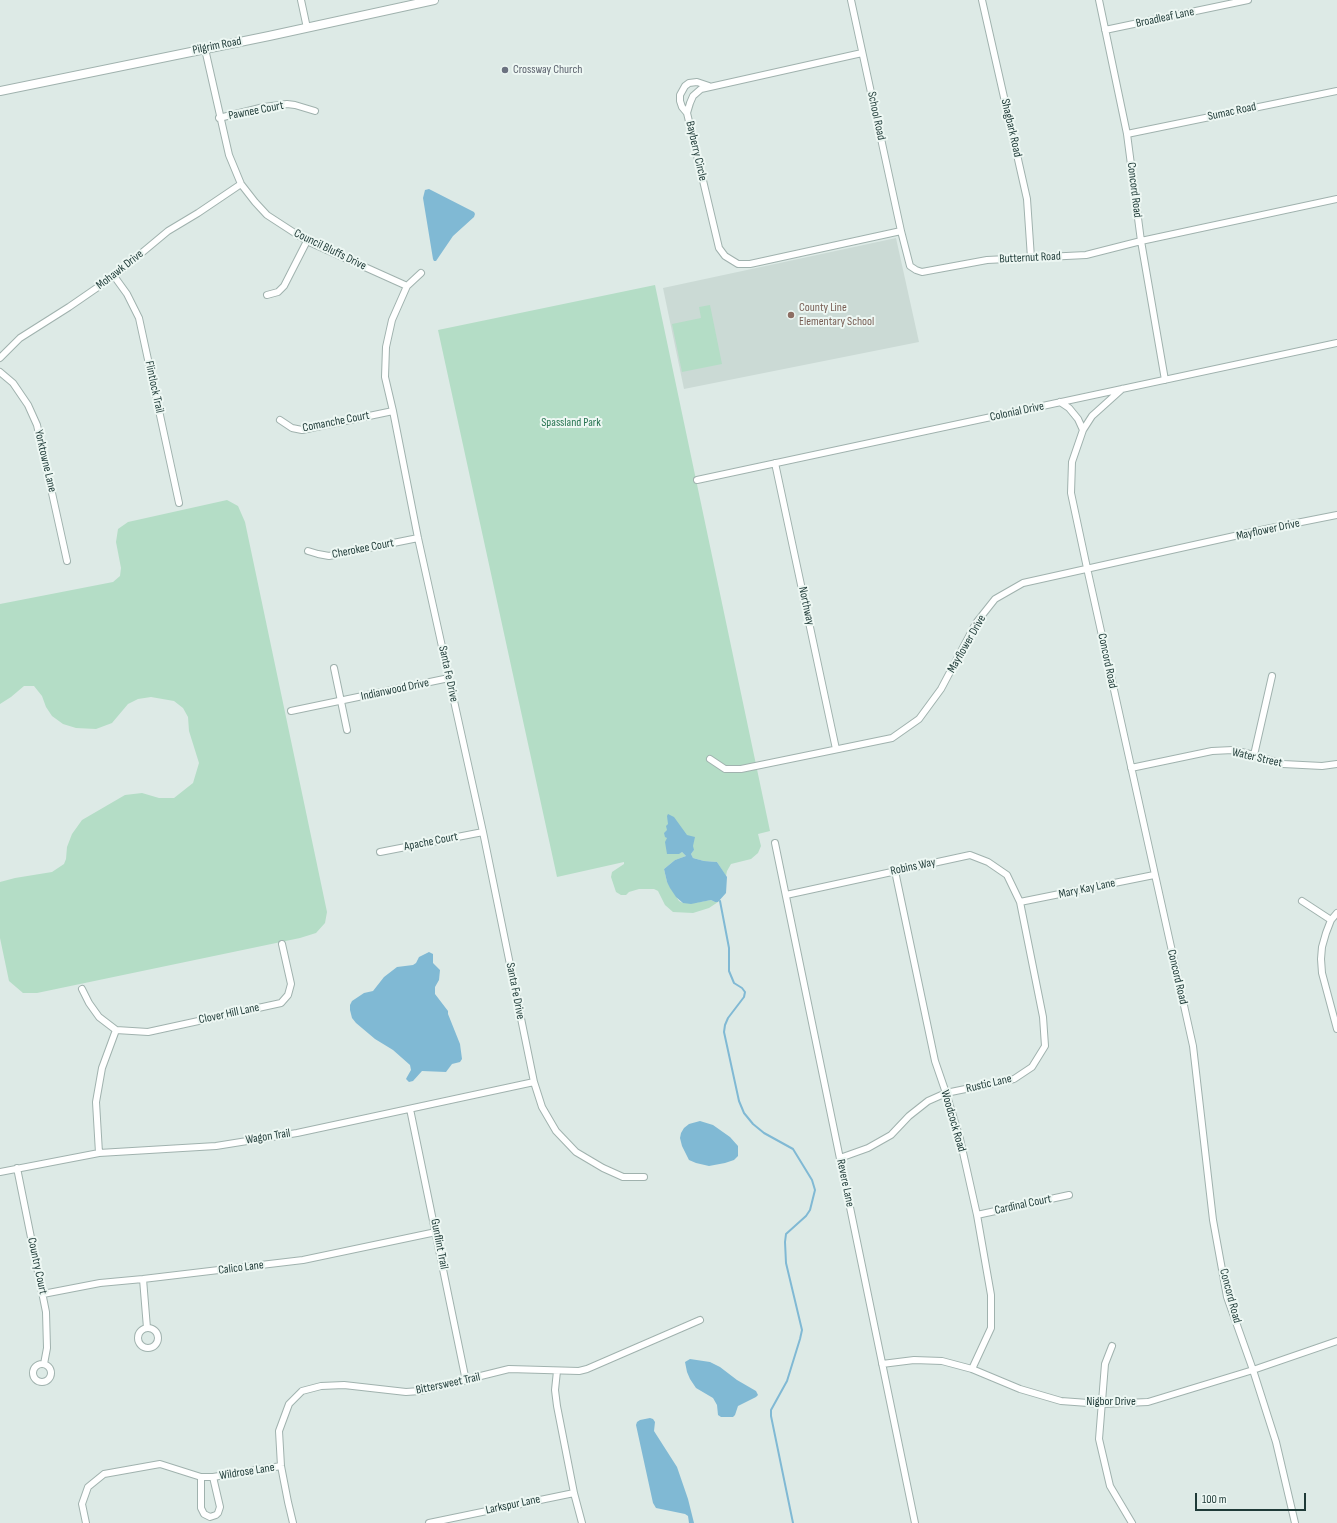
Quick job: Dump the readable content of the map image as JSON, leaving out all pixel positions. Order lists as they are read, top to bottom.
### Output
{
  "streets": {
    "street": [
      "Broadleaf Lane",
      "Pilgrim Road",
      "Pawnee Court",
      "Sumac Road",
      "School Road",
      "Shagbark Road",
      "Bayberry Circle",
      "Concord Road",
      "Council Bluffs Drive",
      "Butternut Road",
      "Mohawk Drive",
      "Flintlock Trail",
      "Colonial Drive",
      "Comanche Court",
      "Yorktowne Lane",
      "Mayflower Drive",
      "Cherokee Court",
      "Northway",
      "Santa Fe Drive",
      "Indianwood Drive",
      "Water Street",
      "Apache Court",
      "Robins Way",
      "Mary Kay Lane",
      "Clover Hill Lane",
      "Rustic Lane",
      "Woodcock Road",
      "Wagon Trail",
      "Revere Lane",
      "Cardinal Court",
      "Gunflint Trail",
      "Country Court",
      "Calico Lane",
      "Bittersweet Trail",
      "Nigbor Drive",
      "Wildrose Lane",
      "Larkspur Lane"
    ]
  },
  "crossings": [
    ["Broadleaf Lane", "Concord Road"],
    ["Pilgrim Road", "Council Bluffs Drive"],
    ["Pawnee Court", "Council Bluffs Drive"],
    ["Sumac Road", "Concord Road"],
    ["School Road", "Bayberry Circle"],
    ["School Road", "Butternut Road"],
    ["Shagbark Road", "Butternut Road"],
    ["Bayberry Circle", "Butternut Road"],
    ["Concord Road", "Butternut Road"],
    ["Concord Road", "Colonial Drive"],
    ["Concord Road", "Mayflower Drive"],
    ["Concord Road", "Water Street"],
    ["Concord Road", "Mary Kay Lane"],
    ["Concord Road", "Nigbor Drive"],
    ["Council Bluffs Drive", "Mohawk Drive"],
    ["Council Bluffs Drive", "Santa Fe Drive"],
    ["Mohawk Drive", "Flintlock Trail"],
    ["Colonial Drive", "Northway"],
    ["Comanche Court", "Santa Fe Drive"],
    ["Mayflower Drive", "Northway"],
    ["Cherokee Court", "Santa Fe Drive"],
    ["Santa Fe Drive", "Indianwood Drive"],
    ["Santa Fe Drive", "Apache Court"],
    ["Santa Fe Drive", "Wagon Trail"],
    ["Robins Way", "Mary Kay Lane"],
    ["Robins Way", "Rustic Lane"],
    ["Robins Way", "Woodcock Road"],
    ["Robins Way", "Revere Lane"],
    ["Mary Kay Lane", "Rustic Lane"],
    ["Rustic Lane", "Woodcock Road"],
    ["Rustic Lane", "Revere Lane"],
    ["Woodcock Road", "Cardinal Court"],
    ["Woodcock Road", "Nigbor Drive"],
    ["Wagon Trail", "Gunflint Trail"],
    ["Wagon Trail", "Country Court"],
    ["Revere Lane", "Nigbor Drive"],
    ["Gunflint Trail", "Calico Lane"],
    ["Gunflint Trail", "Bittersweet Trail"],
    ["Country Court", "Calico Lane"],
    ["Bittersweet Trail", "Wildrose Lane"]
  ],
  "parks": ["Spassland Park"],
  "places": ["Crossway Church", "County Line Elementary School"],
  "scale_bar": "100 m"
}
